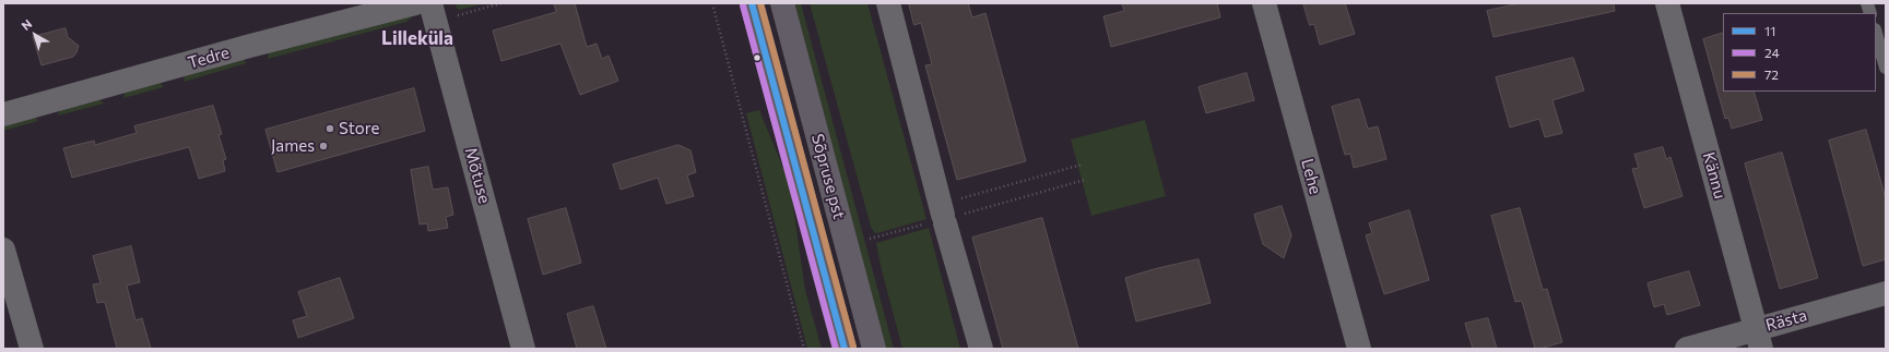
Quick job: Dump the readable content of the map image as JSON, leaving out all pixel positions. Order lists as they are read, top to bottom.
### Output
{
  "streets": {
    "main road": ["Sõpruse pst"],
    "street": [
      "Tedre",
      "Mõtuse",
      "Kännu",
      "Lehe",
      "Rästa"
    ]
  },
  "crossings": [
    ["Kännu", "Rästa"]
  ],
  "districts": ["Lilleküla"],
  "places": ["Store", "James"],
  "lines": ["transit line 11", "transit line 72", "transit line 24"],
  "legend": ["11", "24", "72"],
  "north": "top left"
}
